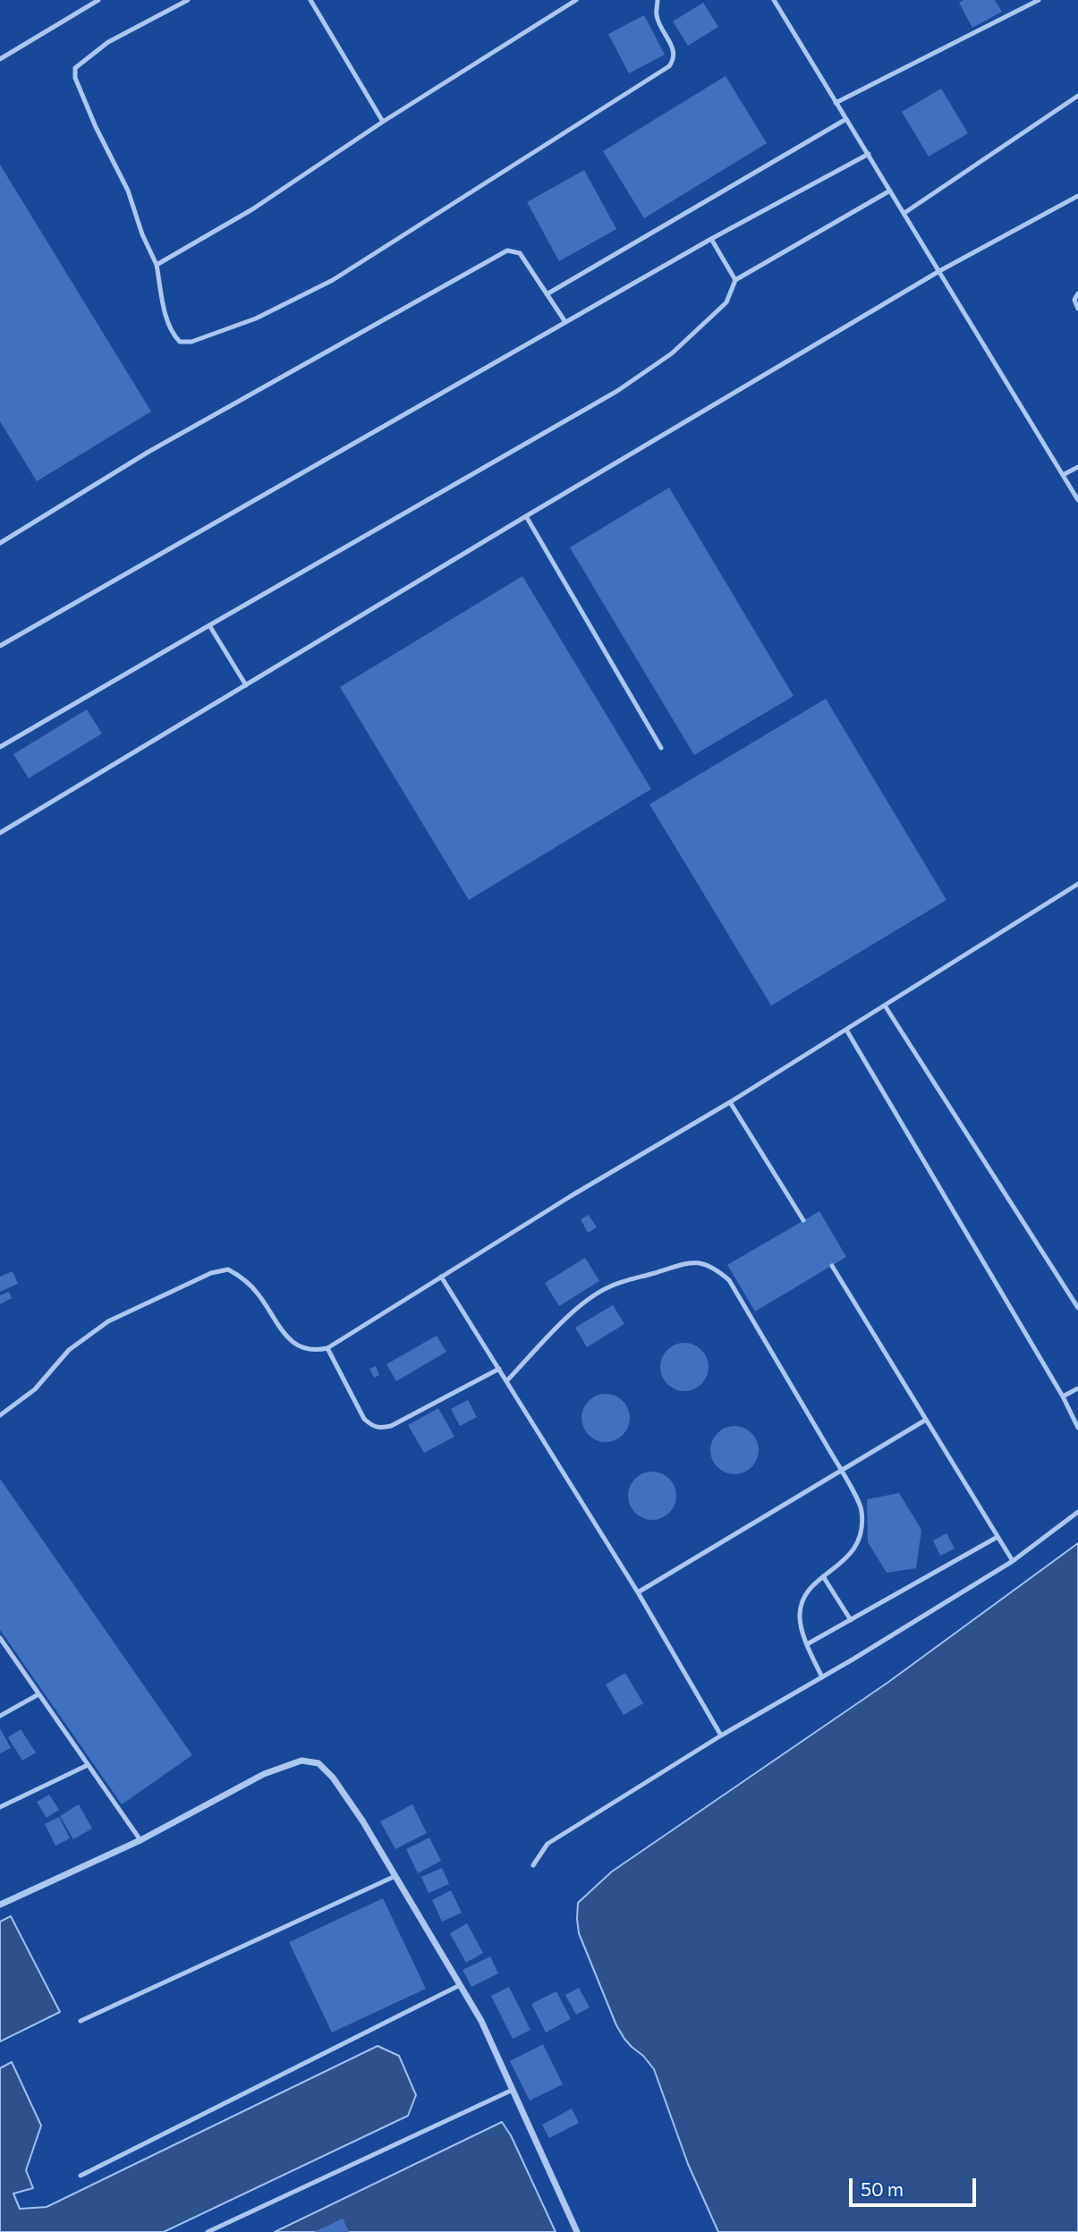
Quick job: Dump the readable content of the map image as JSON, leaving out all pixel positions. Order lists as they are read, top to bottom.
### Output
{
  "scale_bar": "50 m"
}
